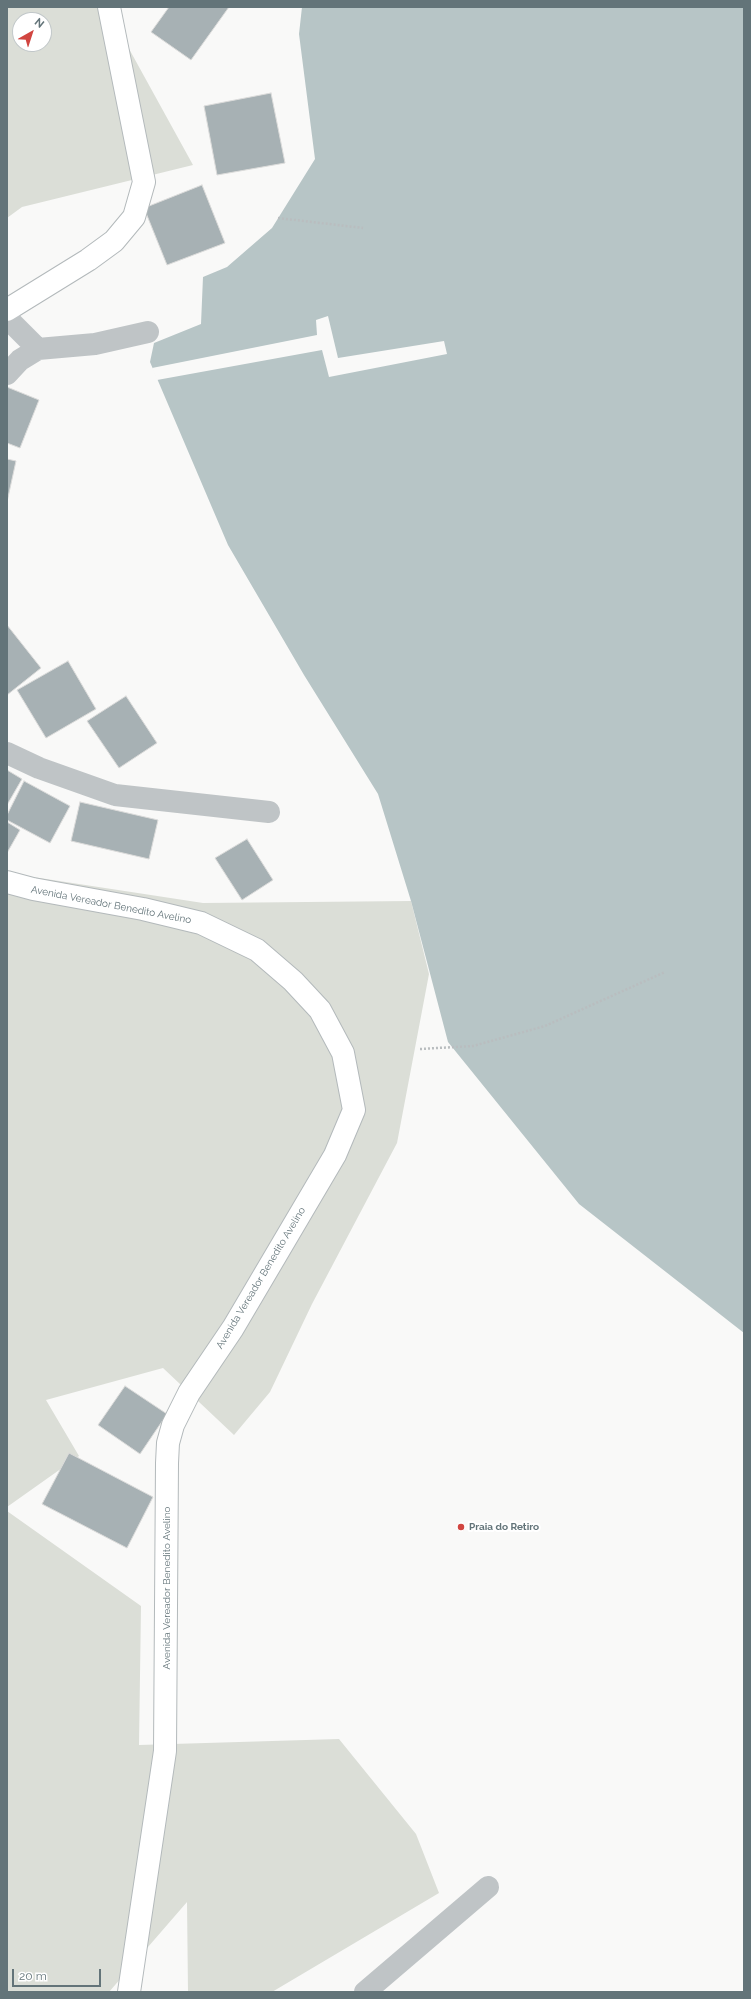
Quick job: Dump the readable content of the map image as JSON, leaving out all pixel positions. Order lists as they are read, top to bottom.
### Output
{
  "streets": {
    "main road": ["Avenida Vereador Benedito Avelino"]
  },
  "places": ["Praia do Retiro"],
  "scale_bar": "20 m",
  "north": "top right"
}
